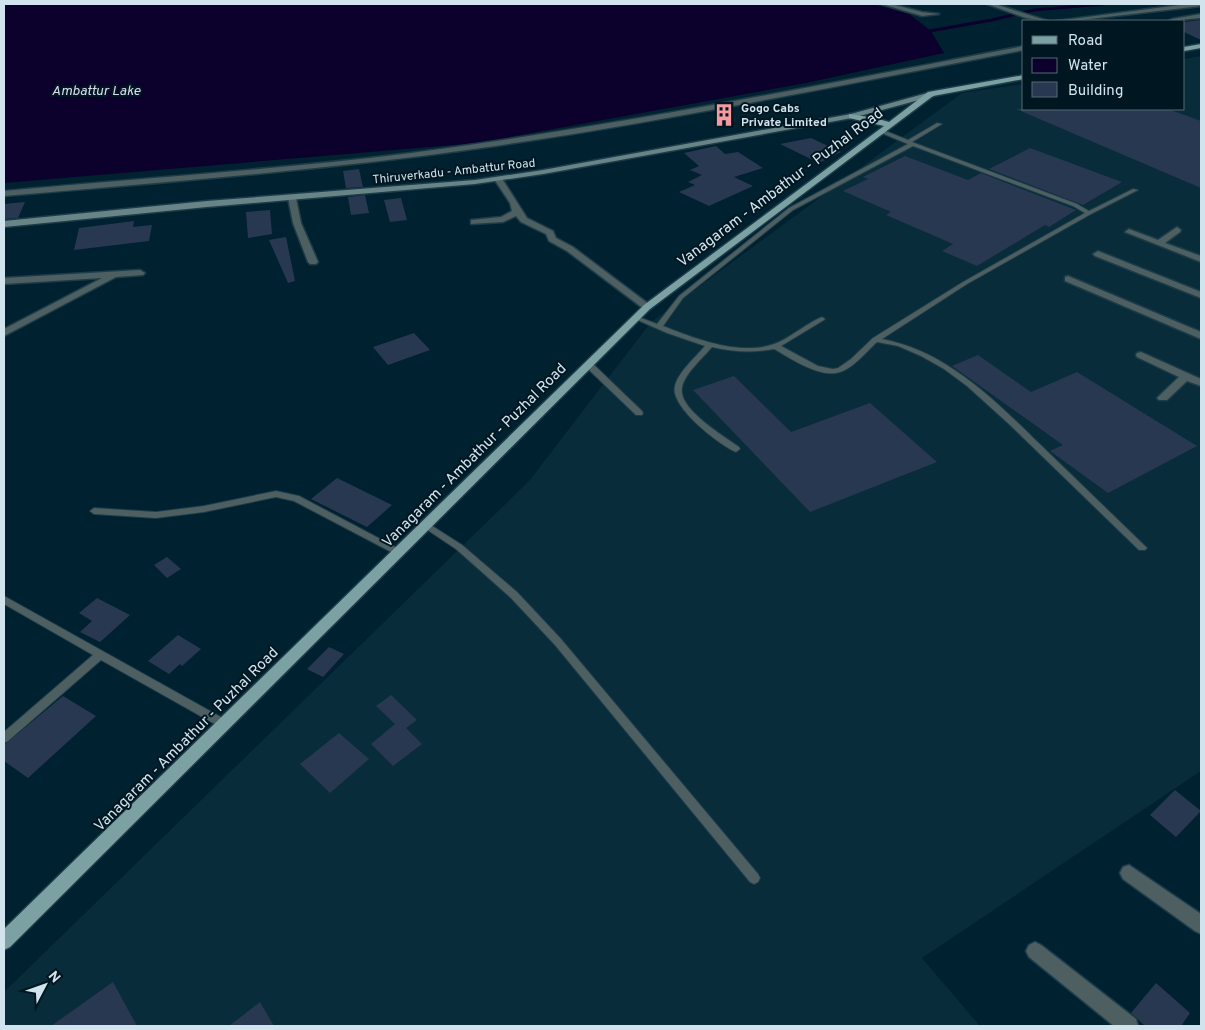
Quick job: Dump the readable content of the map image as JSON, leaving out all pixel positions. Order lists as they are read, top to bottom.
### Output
{
  "streets": {
    "main road": ["Thiruverkadu - Ambattur Road", "Vanagaram - Ambathur - Puzhal Road"]
  },
  "crossings": [
    ["Thiruverkadu - Ambattur Road", "Vanagaram - Ambathur - Puzhal Road"]
  ],
  "water": ["Ambattur Lake"],
  "places": {
    "building": ["Gogo Cabs Private Limited"]
  },
  "legend": ["Road", "Water", "Building"],
  "north": "top right"
}
